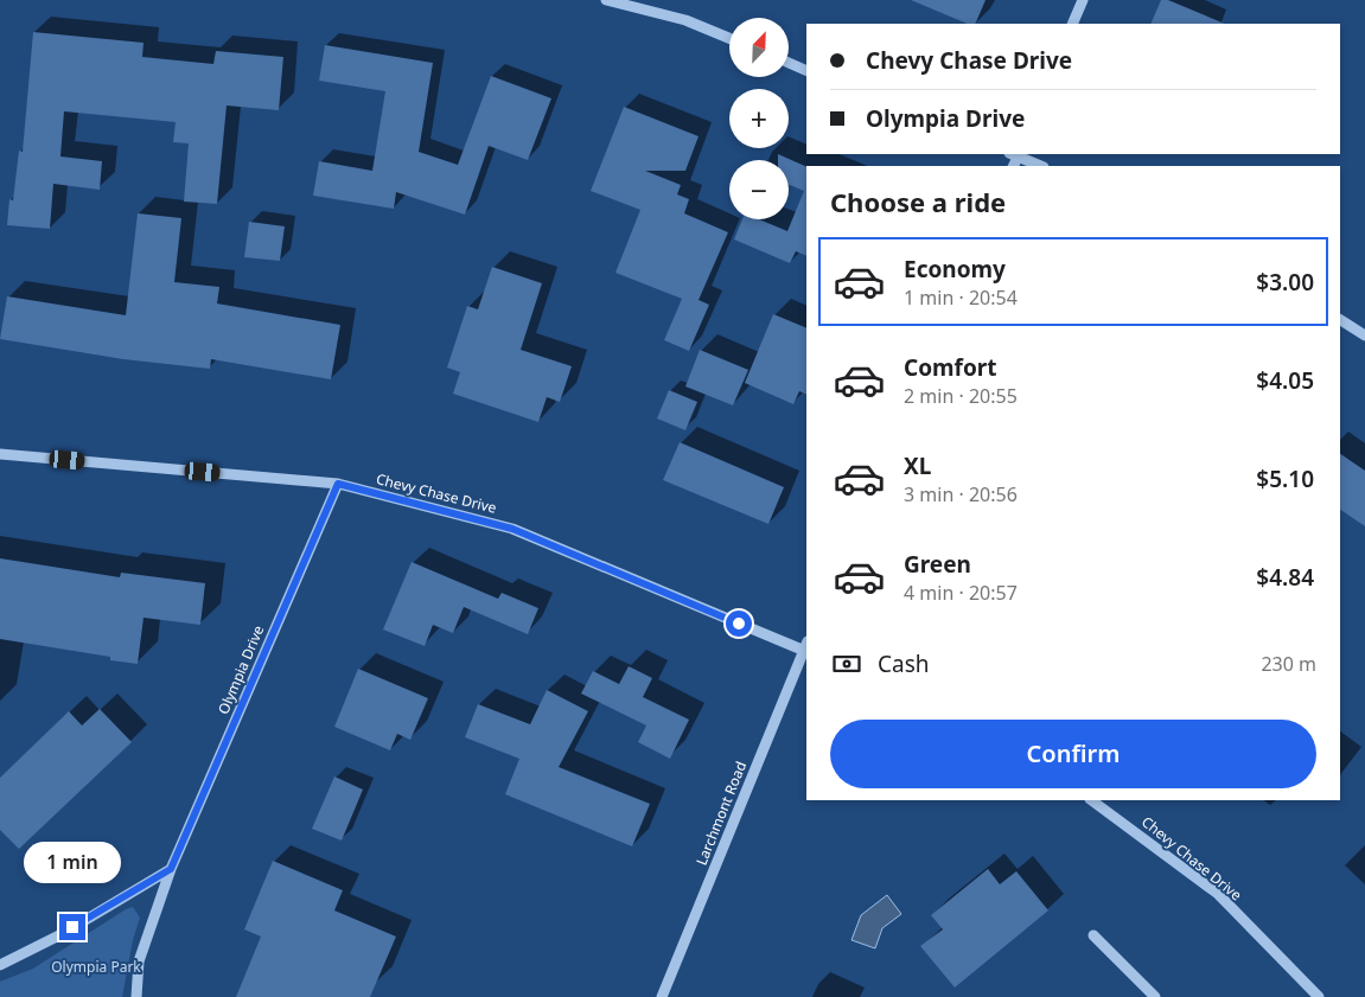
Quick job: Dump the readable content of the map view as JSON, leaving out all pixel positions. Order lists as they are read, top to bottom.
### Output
{
  "streets": {
    "street": ["Chevy Chase Drive", "Olympia Drive", "Larchmont Road"]
  },
  "crossings": [
    ["Chevy Chase Drive", "Olympia Drive"],
    ["Chevy Chase Drive", "Larchmont Road"]
  ],
  "parks": ["Olympia Park"],
  "north": "top right",
  "page": {
    "map_buttons": ["+", "−"],
    "banner": ["Chevy Chase Drive", "Olympia Drive"],
    "heading": "Choose a ride",
    "list": [
      {
        "name": "Economy",
        "note": "1 min · 20:54",
        "value": "$3.00"
      },
      {
        "name": "Comfort",
        "note": "2 min · 20:55",
        "value": "$4.05"
      },
      {
        "name": "XL",
        "note": "3 min · 20:56",
        "value": "$5.10"
      },
      {
        "name": "Green",
        "note": "4 min · 20:57",
        "value": "$4.84"
      }
    ],
    "pay": ["Cash", "230 m"],
    "buttons": "Confirm",
    "bubble": "1 min"
  }
}
